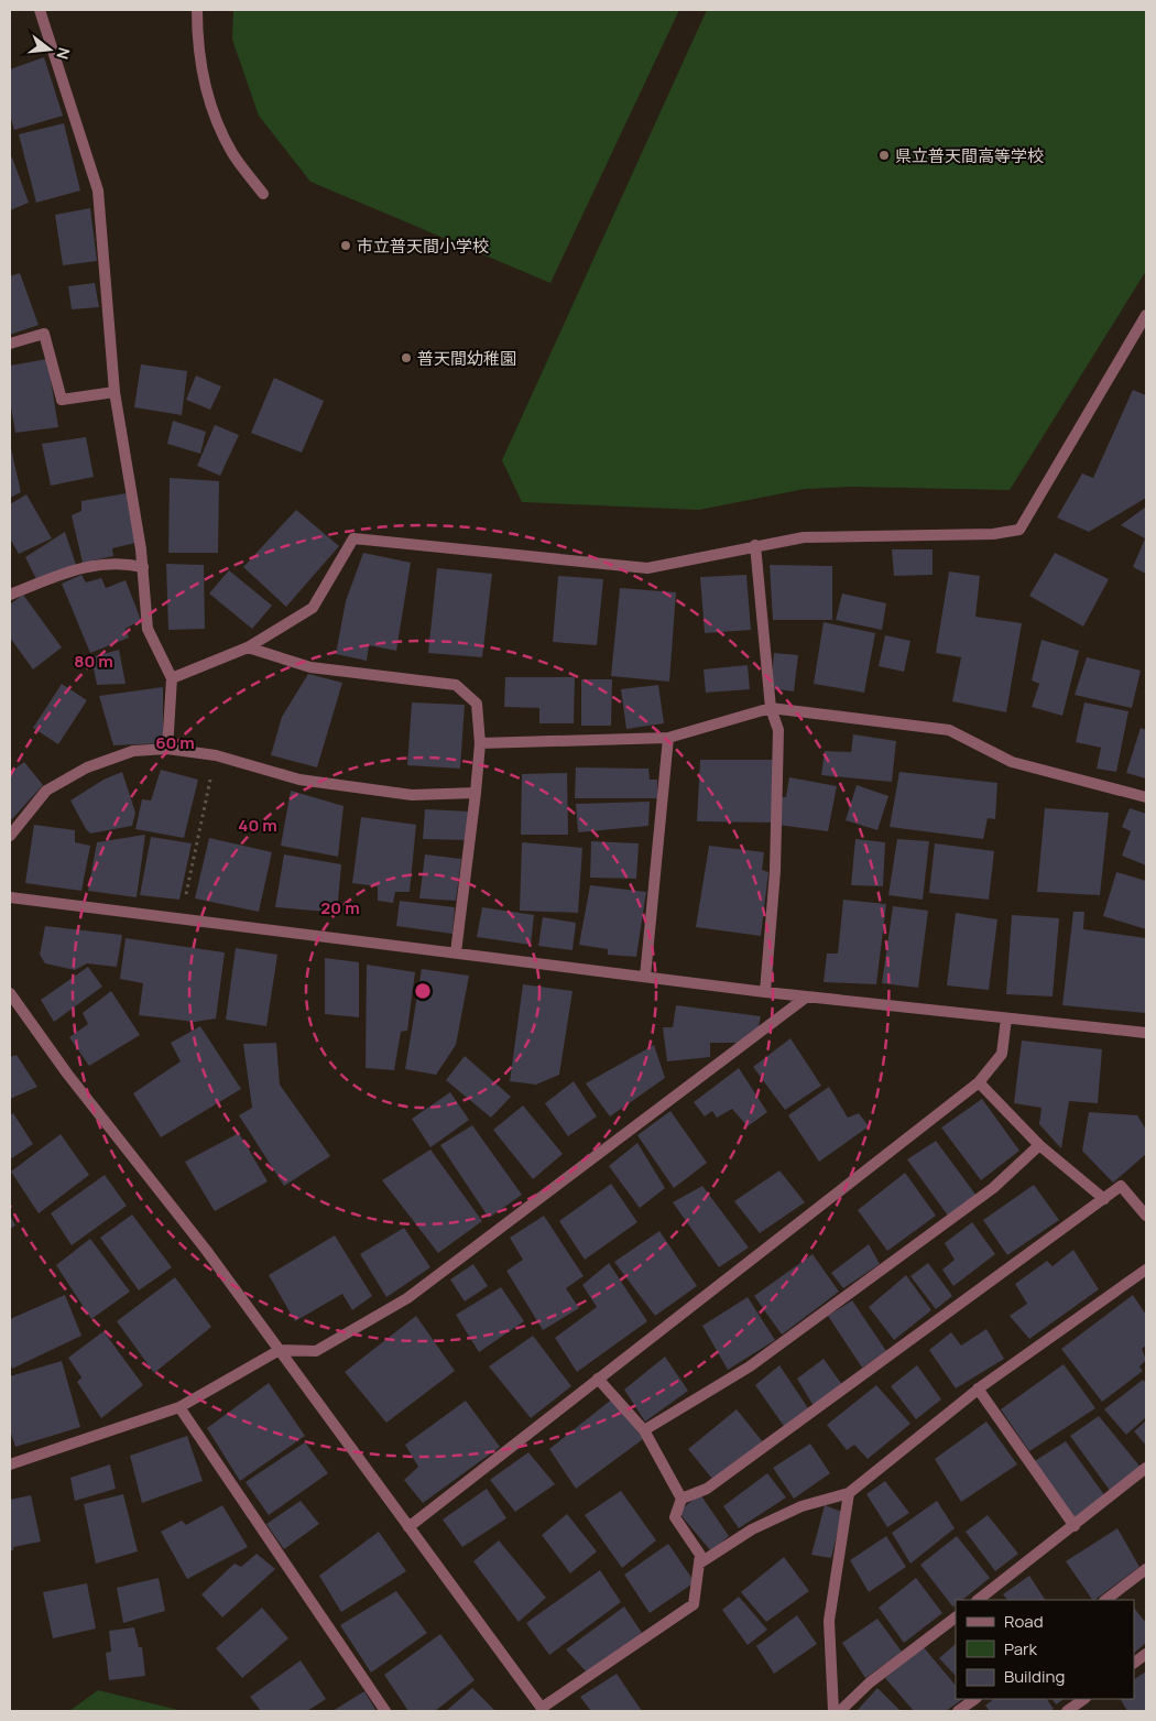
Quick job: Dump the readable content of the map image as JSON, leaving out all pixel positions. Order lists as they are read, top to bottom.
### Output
{
  "places": ["県立普天間高等学校", "市立普天間小学校", "普天間幼稚園"],
  "legend": ["Road", "Park", "Building"],
  "north": "right",
  "rings": [
    "80 m",
    "60 m",
    "40 m",
    "20 m"
  ]
}
